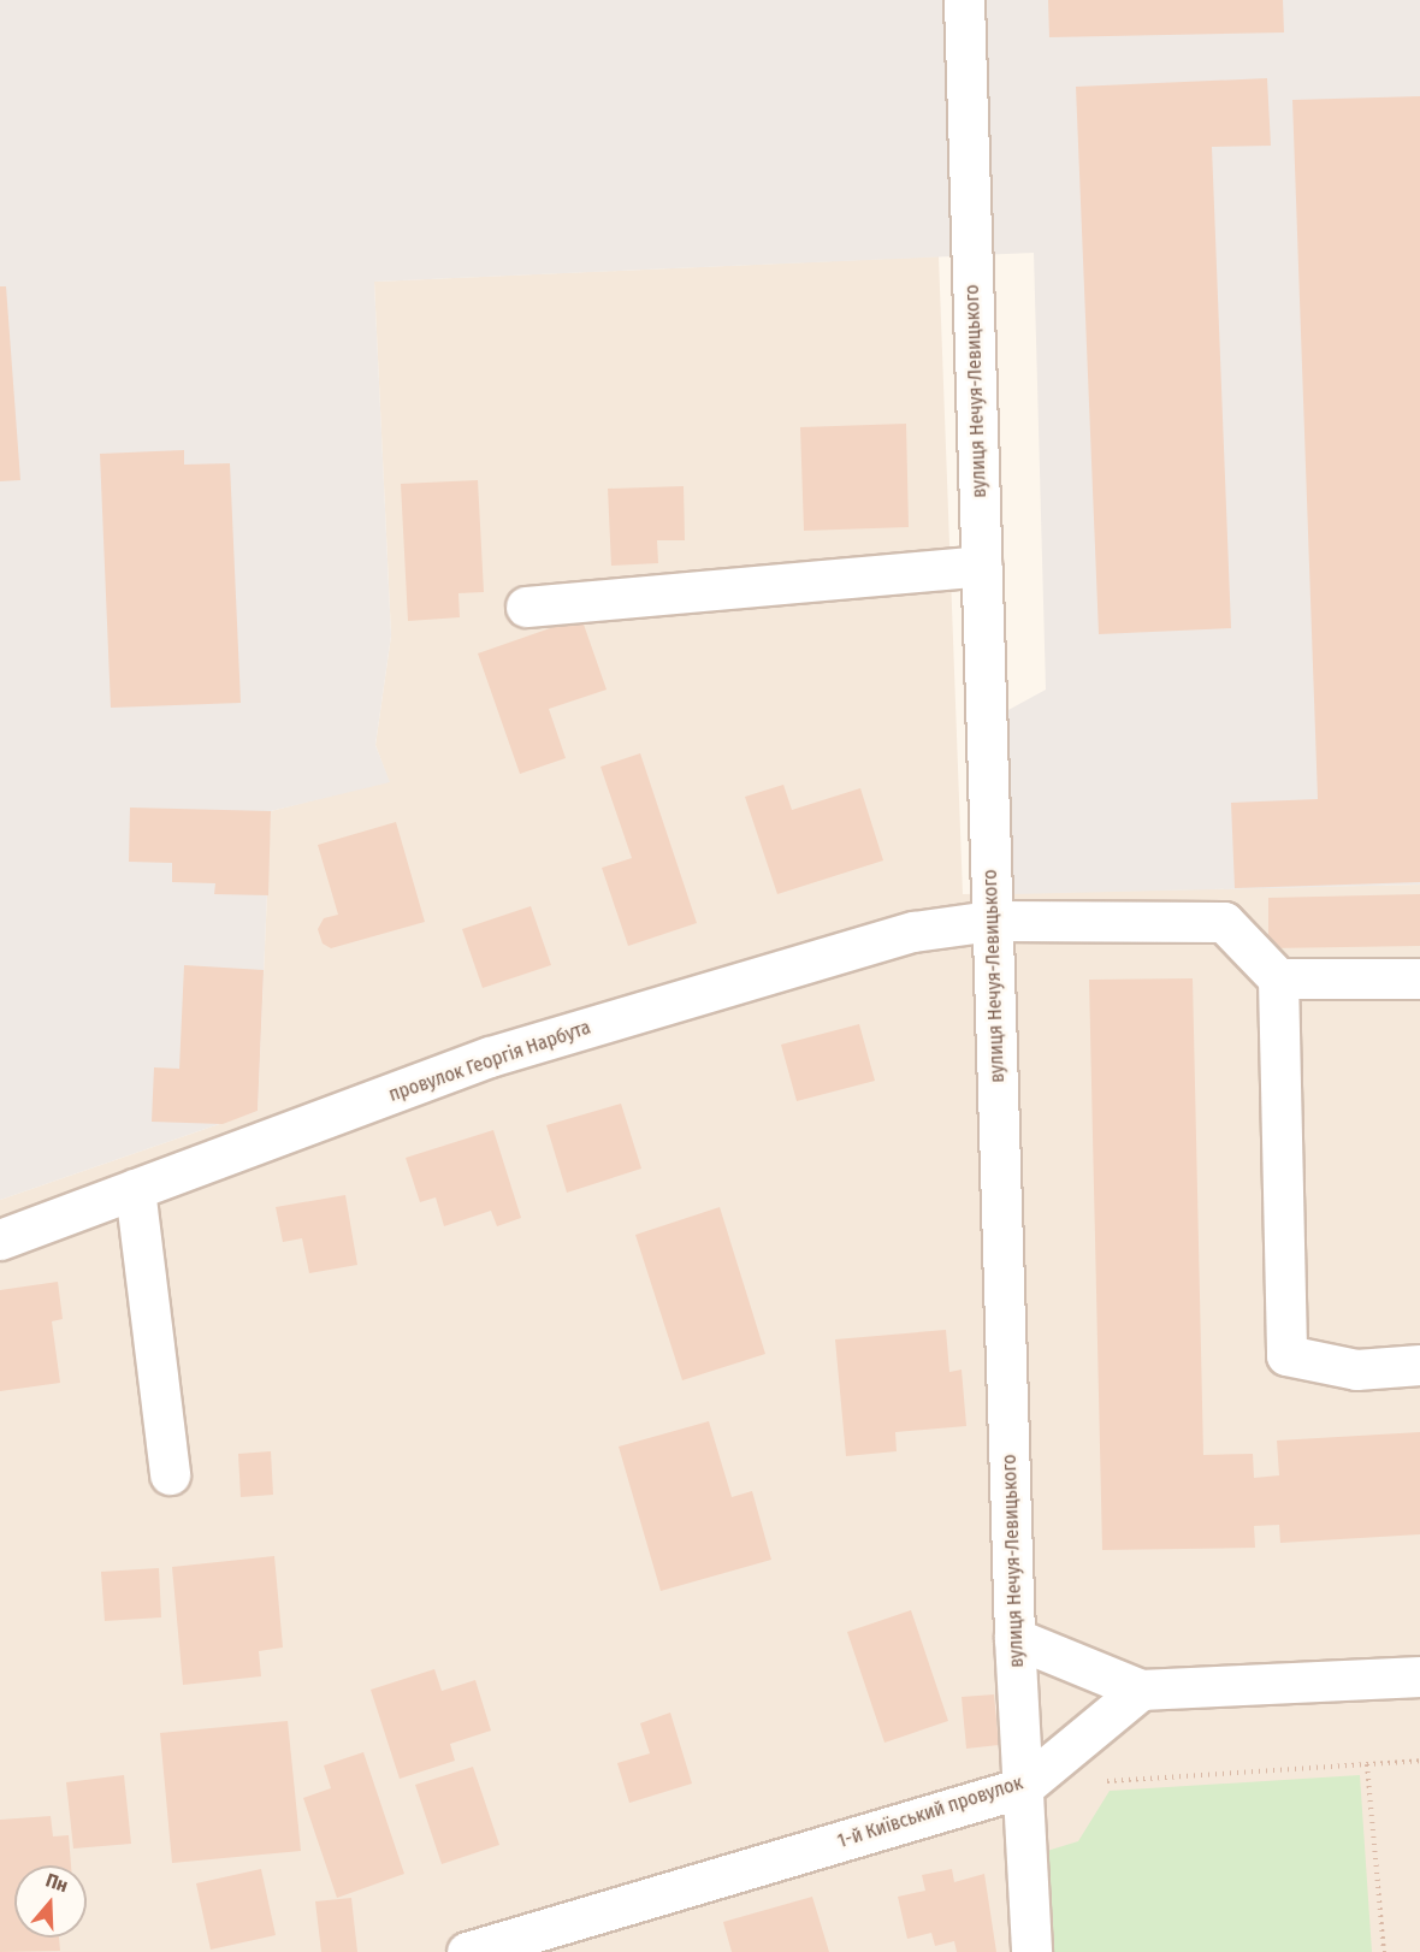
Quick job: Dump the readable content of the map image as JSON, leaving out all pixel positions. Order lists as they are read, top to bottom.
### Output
{
  "streets": {
    "street": ["вулиця Нечуя-Левицького", "провулок Георгія Нарбута", "1-й Київський провулок"]
  },
  "crossings": [
    ["вулиця Нечуя-Левицького", "провулок Георгія Нарбута"],
    ["вулиця Нечуя-Левицького", "1-й Київський провулок"]
  ],
  "north": "top"
}
